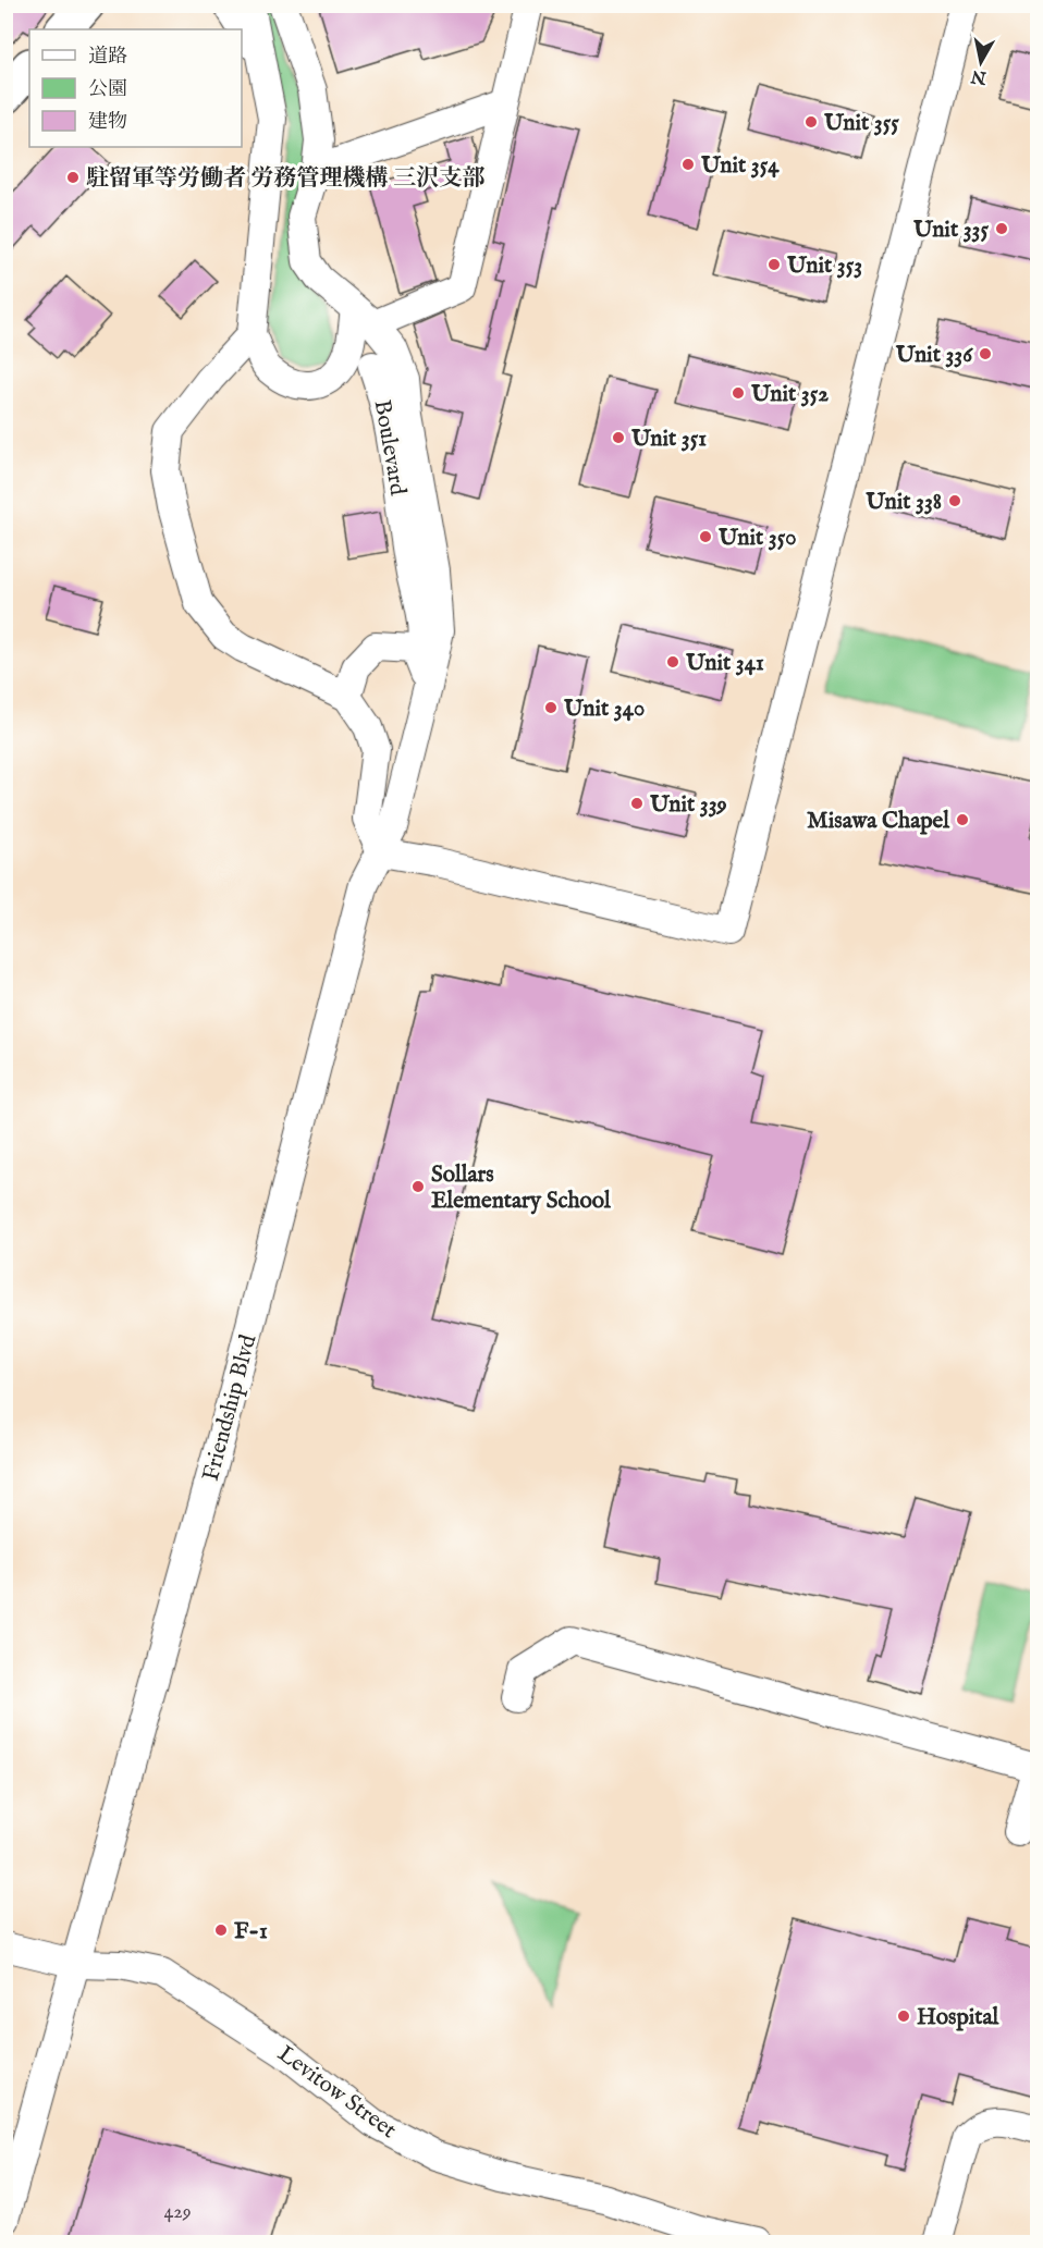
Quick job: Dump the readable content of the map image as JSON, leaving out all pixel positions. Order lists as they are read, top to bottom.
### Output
{
  "streets": {
    "street": ["Boulevard", "Friendship Blvd", "Levitow Street"]
  },
  "crossings": [
    ["Boulevard", "Friendship Blvd"],
    ["Friendship Blvd", "Levitow Street"]
  ],
  "places": [
    "Unit 355",
    "Unit 354",
    "駐留軍等労働者 労務管理機構 三沢支部",
    "Unit 335",
    "Unit 353",
    "Unit 336",
    "Unit 352",
    "Unit 351",
    "Unit 338",
    "Unit 350",
    "Unit 341",
    "Unit 340",
    "Unit 339",
    "Misawa Chapel",
    "Sollars Elementary School",
    "F-1",
    "Hospital"
  ],
  "house_numbers": ["429"],
  "legend": ["道路", "公園", "建物"],
  "north": "bottom"
}
